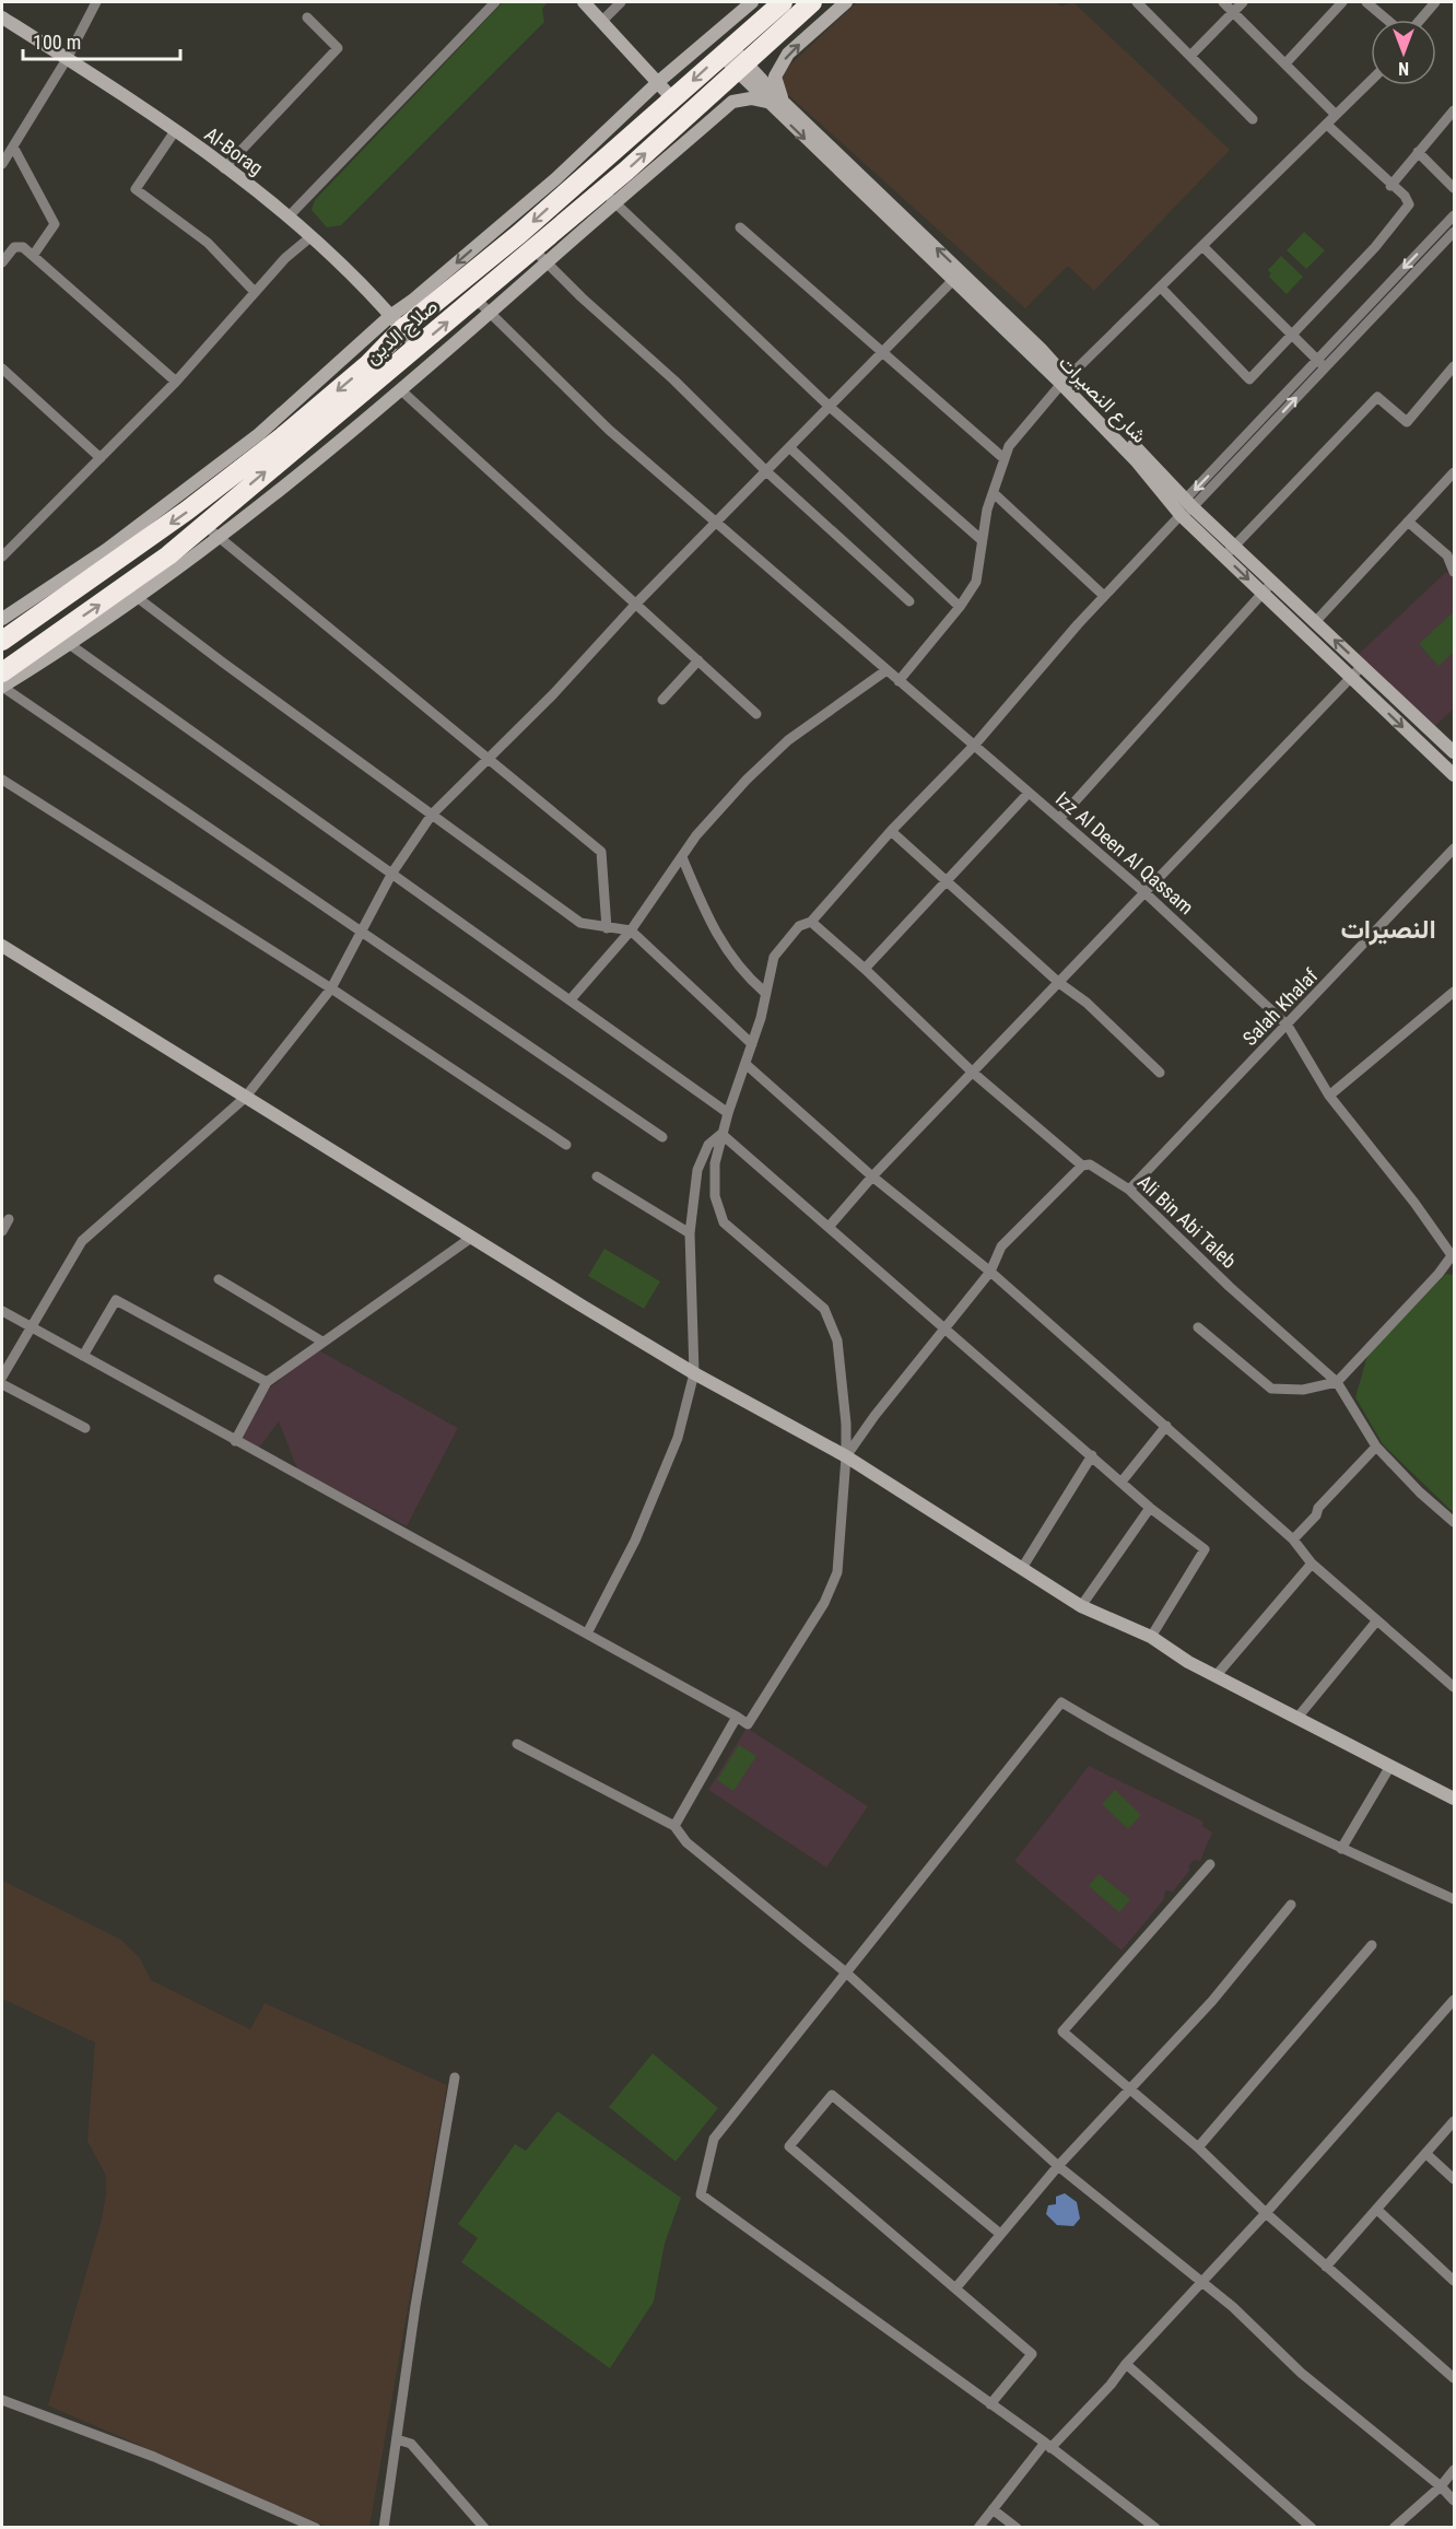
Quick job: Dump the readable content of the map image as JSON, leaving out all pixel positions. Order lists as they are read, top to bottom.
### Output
{
  "streets": {
    "highway": ["صلاح الدين"],
    "main road": ["Al-Borag", "شارع النصيرات"],
    "street": ["Izz Al Deen Al Qassam", "Salah Khalaf", "Ali Bin Abi Taleb"]
  },
  "crossings": [
    ["Al-Borag", "صلاح الدين"],
    ["صلاح الدين", "شارع النصيرات"],
    ["صلاح الدين", "Izz Al Deen Al Qassam"],
    ["Izz Al Deen Al Qassam", "Salah Khalaf"],
    ["Salah Khalaf", "Ali Bin Abi Taleb"]
  ],
  "districts": ["النصيرات"],
  "scale_bar": "100 m",
  "north": "bottom"
}
